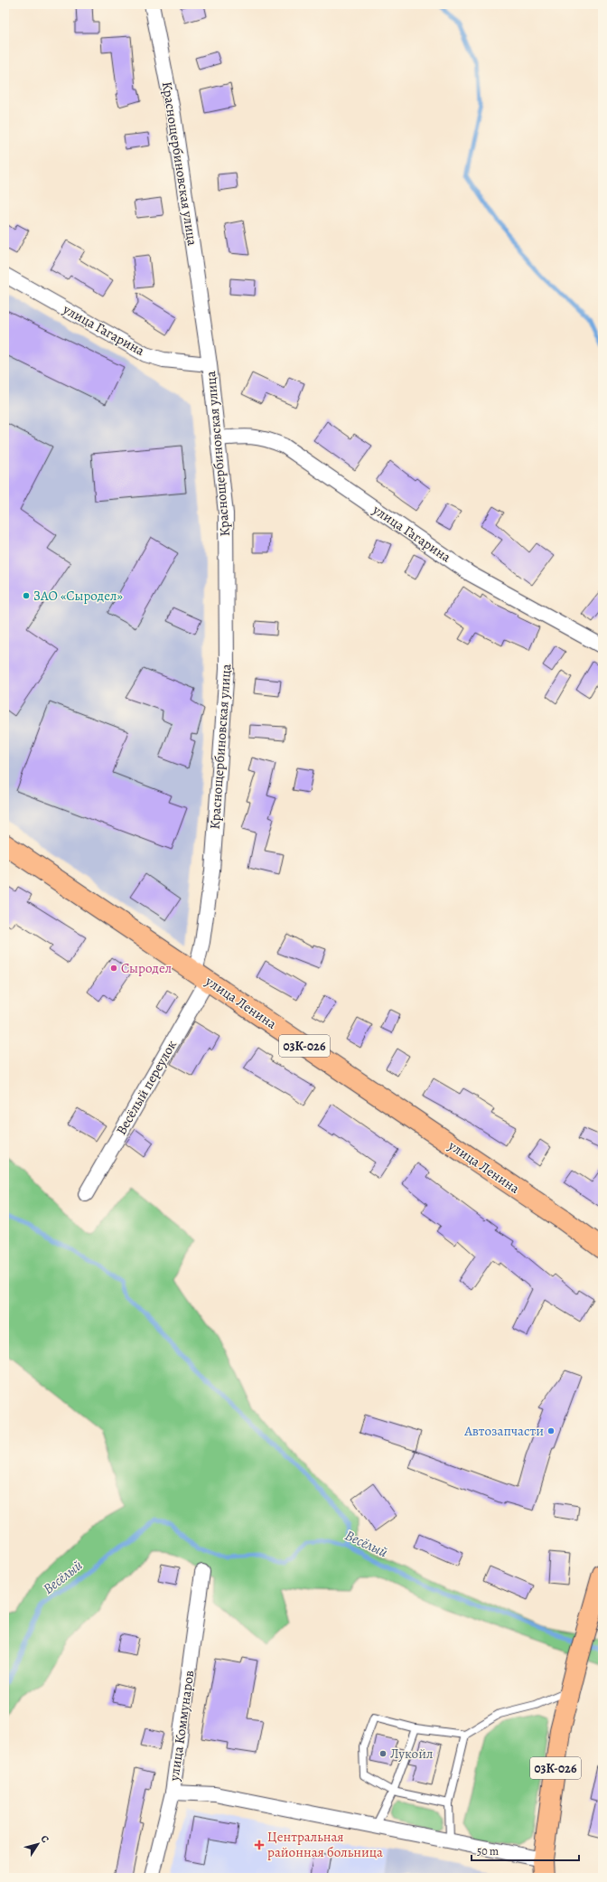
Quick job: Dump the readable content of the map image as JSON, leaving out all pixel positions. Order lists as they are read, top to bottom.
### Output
{
  "streets": {
    "main road": ["улица Ленина", "03К-026"],
    "street": [
      "Краснощербиновская улица",
      "улица Гагарина",
      "Весёлый переулок",
      "улица Коммунаров"
    ]
  },
  "crossings": [
    ["Краснощербиновская улица", "улица Гагарина"],
    ["Краснощербиновская улица", "улица Ленина"],
    ["Краснощербиновская улица", "Весёлый переулок"],
    ["улица Ленина", "Весёлый переулок"]
  ],
  "water": ["Весёлый"],
  "places": {
    "other": [
      "ЗАО «Сыродел»",
      "Сыродел",
      "Автозапчасти",
      "Лукойл"
    ],
    "health": ["Центральная районная больница"]
  },
  "scale_bar": "50 m",
  "north": "top right"
}
